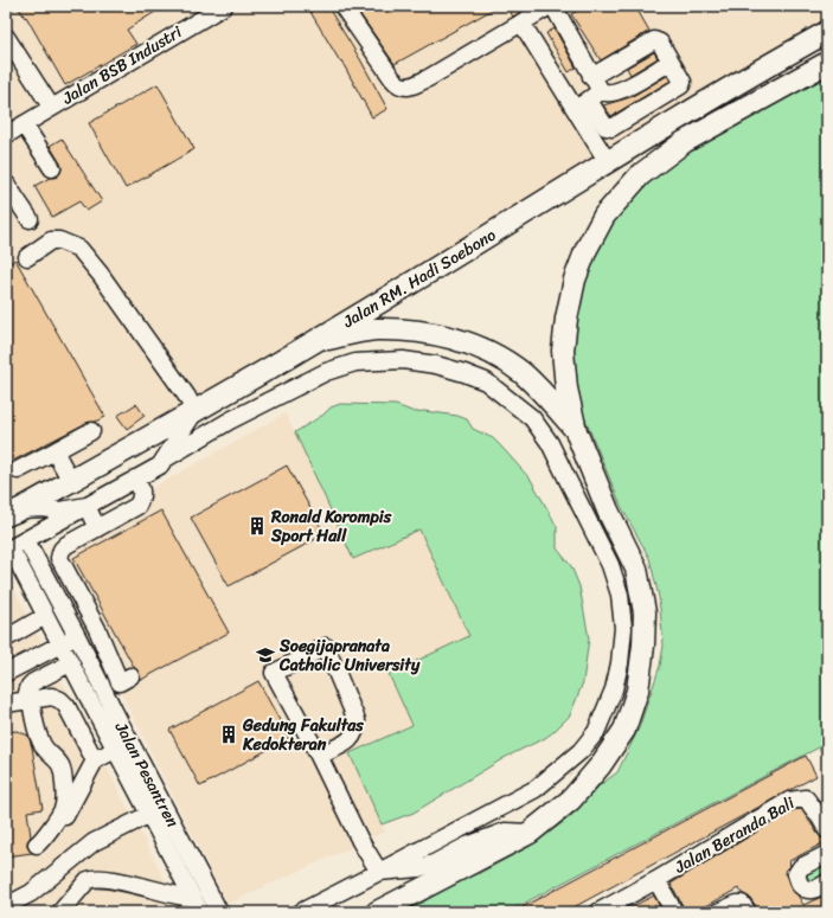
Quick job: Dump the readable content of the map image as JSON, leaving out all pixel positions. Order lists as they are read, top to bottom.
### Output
{
  "streets": {
    "main road": ["Jalan RM. Hadi Soebono"],
    "street": ["Jalan BSB Industri", "Jalan Pesantren", "Jalan Beranda Bali"]
  },
  "places": {
    "building": ["Ronald Korompis Sport Hall", "Gedung Fakultas Kedokteran"],
    "school or university": ["Soegijapranata Catholic University"]
  }
}
